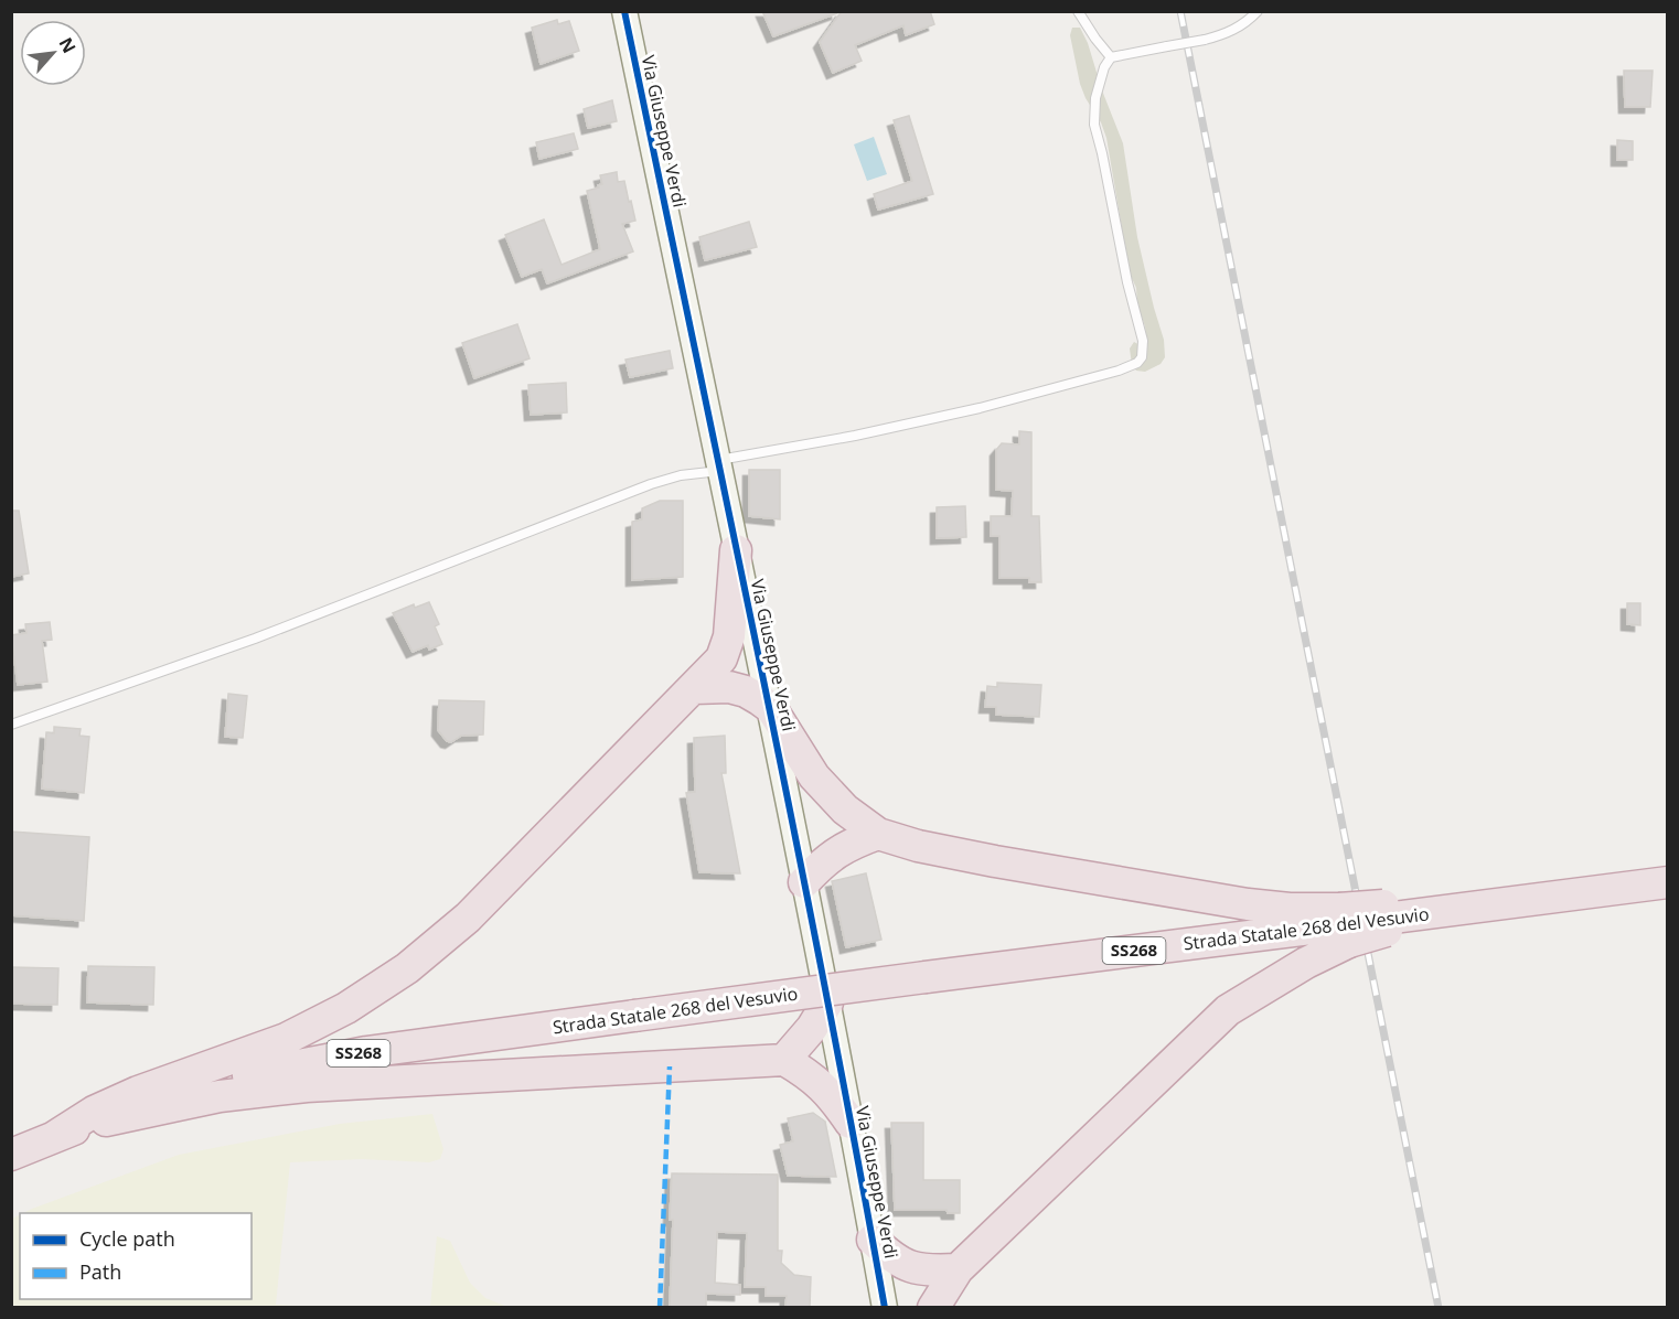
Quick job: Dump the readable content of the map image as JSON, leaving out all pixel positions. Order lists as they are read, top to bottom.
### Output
{
  "streets": {
    "highway": ["Strada Statale 268 del Vesuvio", "SS268"],
    "street": ["Via Giuseppe Verdi"]
  },
  "legend": ["Cycle path", "Path"],
  "north": "top right"
}
